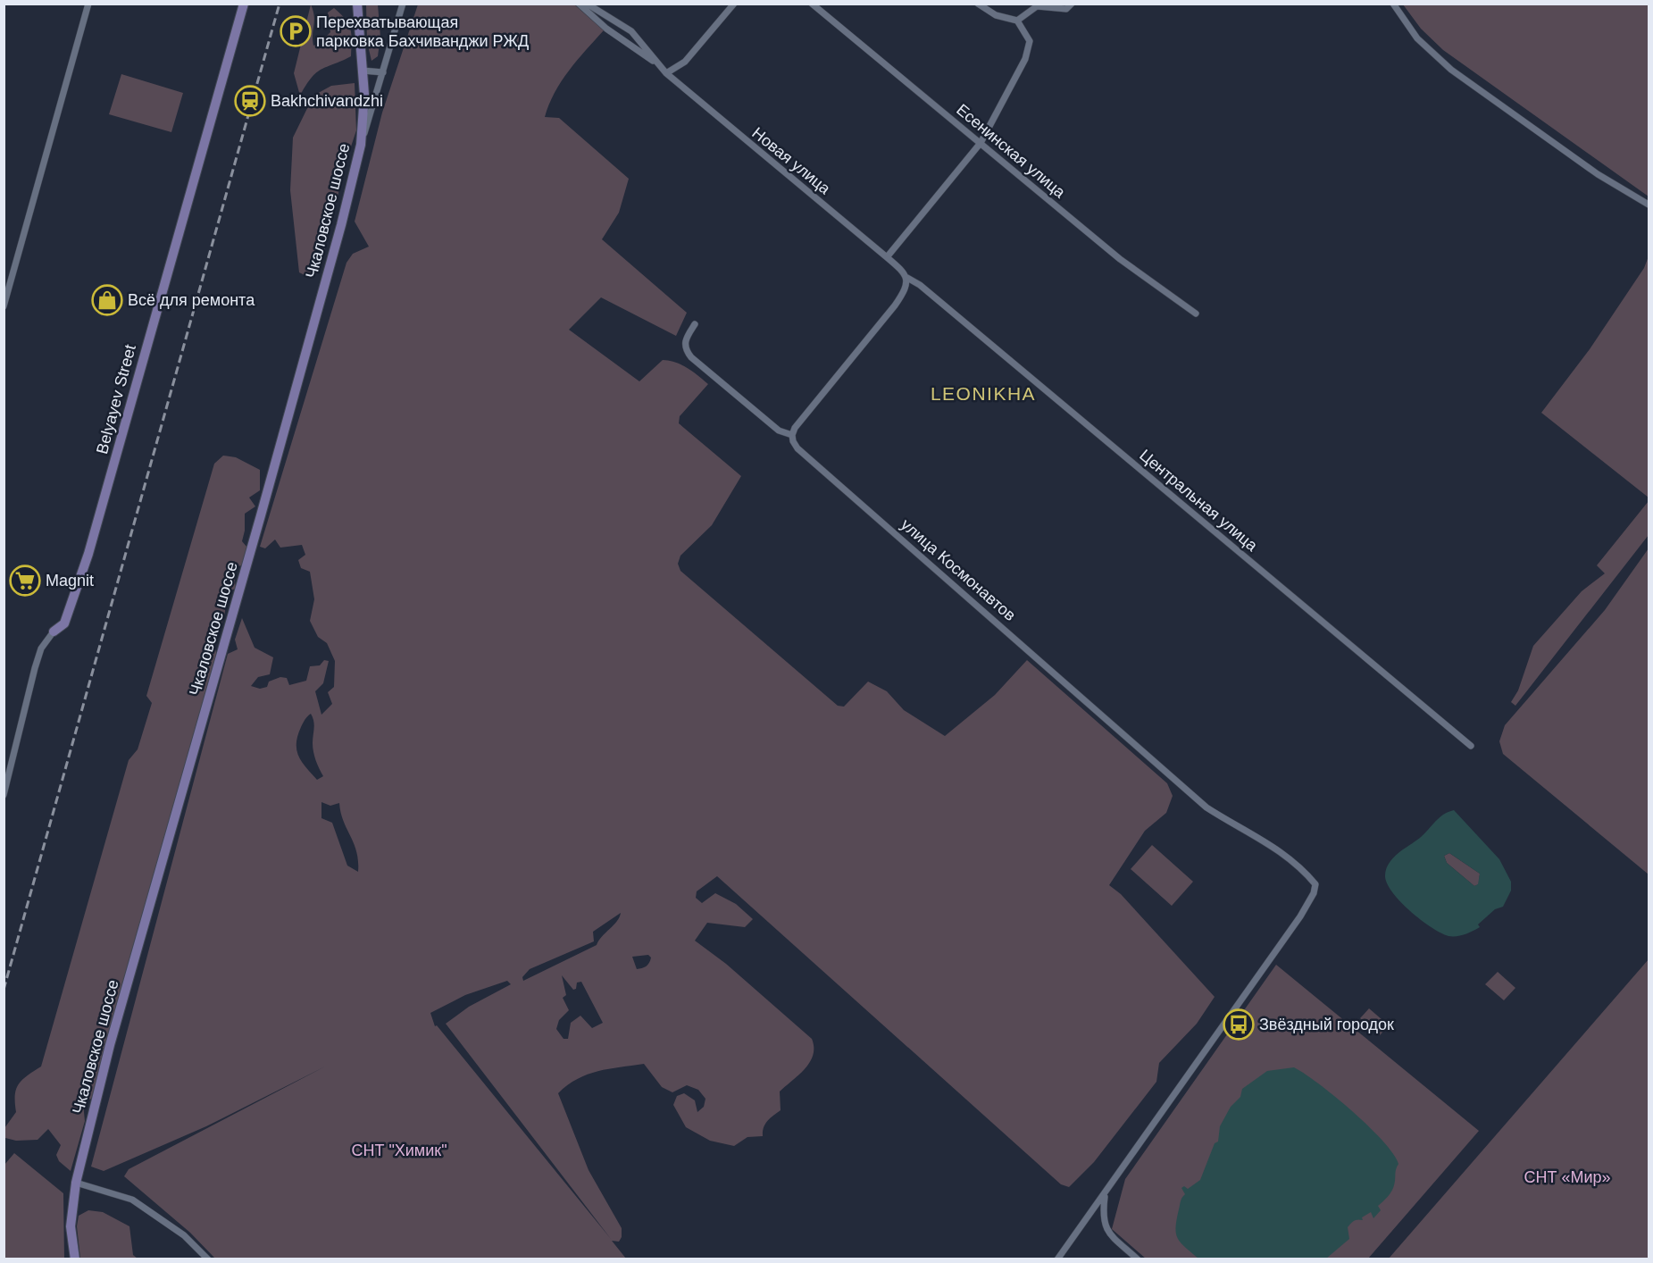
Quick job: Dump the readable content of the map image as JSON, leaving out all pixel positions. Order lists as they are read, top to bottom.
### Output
{
  "streets": {
    "street": [
      "Есенинская улица",
      "Новая улица",
      "Чкаловское шоссе",
      "Belyayev Street",
      "Центральная улица",
      "улица Космонавтов"
    ]
  },
  "crossings": [
    ["Новая улица", "Центральная улица"]
  ],
  "districts": ["LEONIKHA"],
  "parks": ["СНТ \"Химик\"", "СНТ «Мир»"],
  "places": {
    "parking": ["Перехватывающая парковка Бахчиванджи РЖД"],
    "station": ["Bakhchivandzhi"],
    "shop": ["Всё для ремонта"],
    "supermarket": ["Magnit"],
    "bus stop": ["Звёздный городок"]
  }
}
